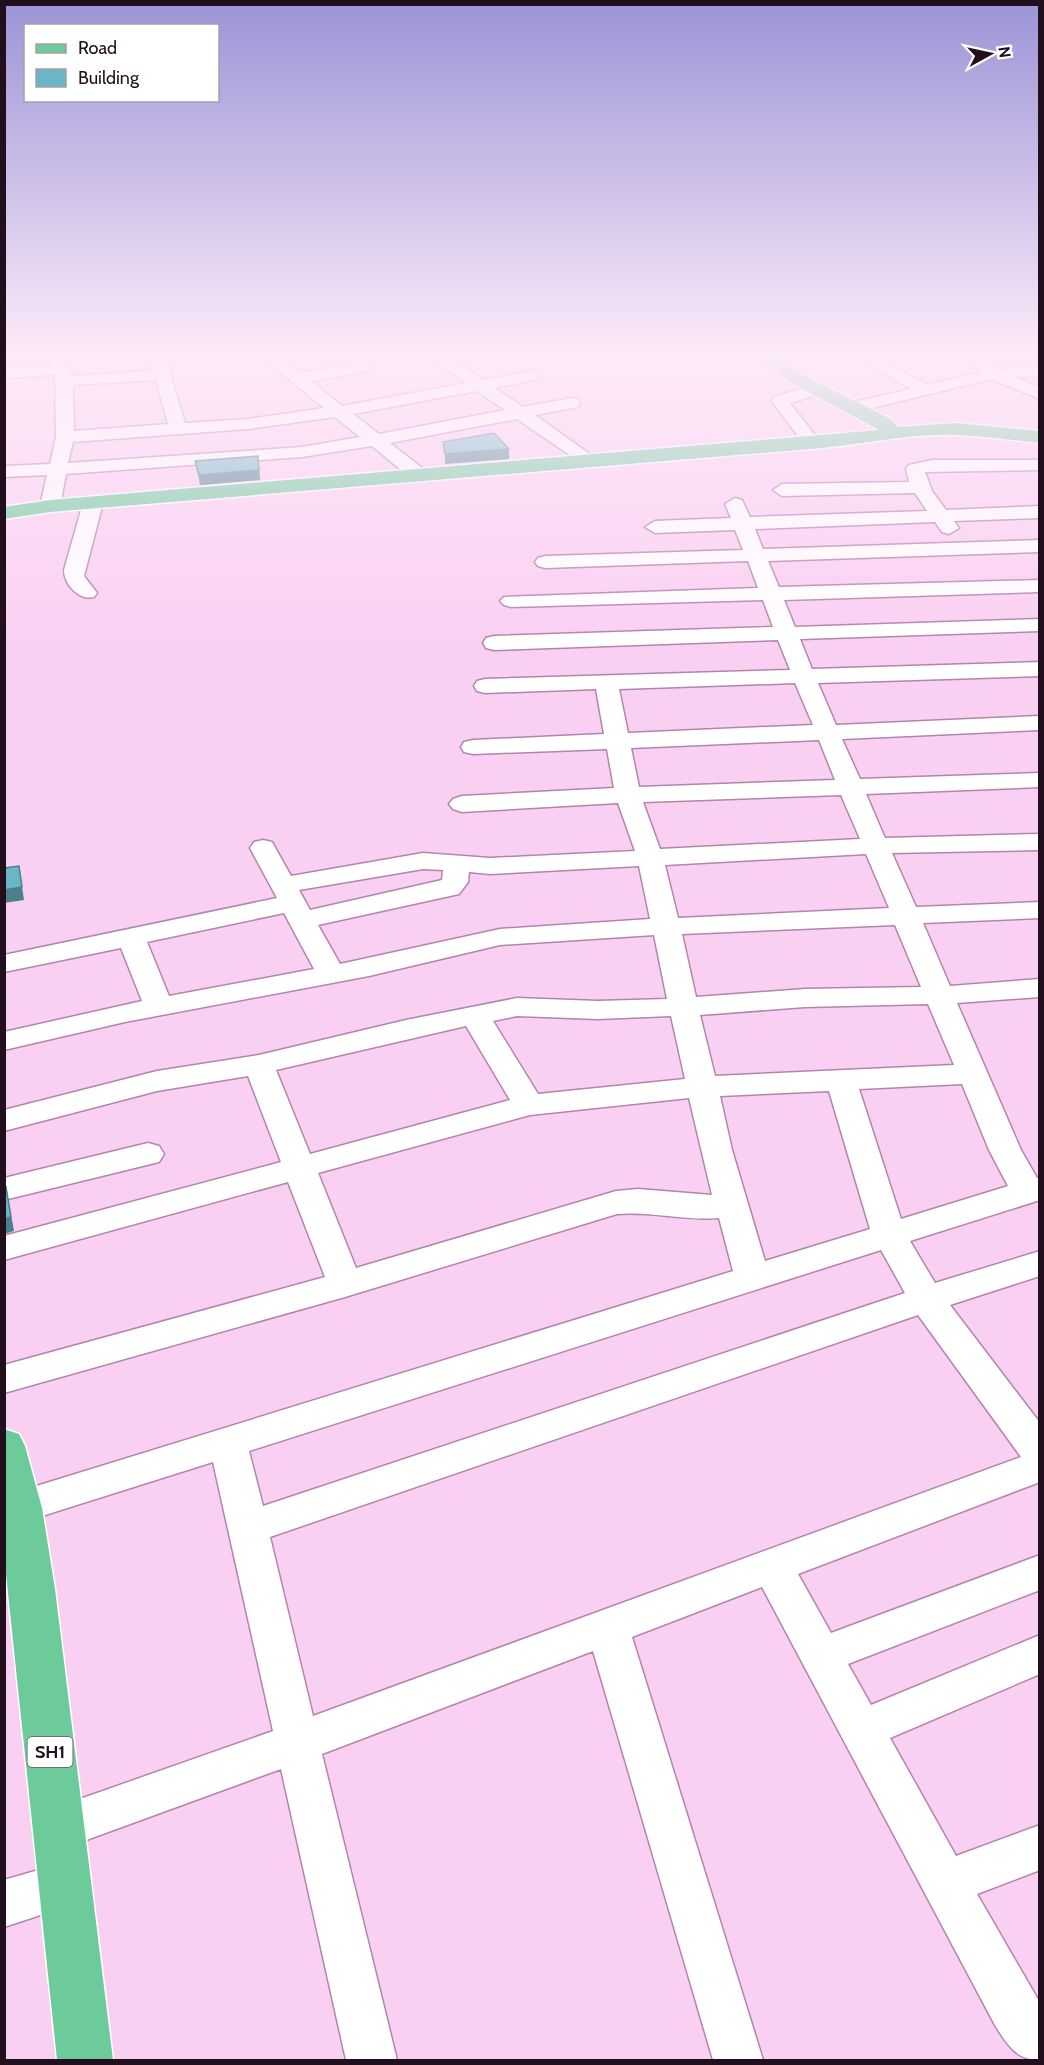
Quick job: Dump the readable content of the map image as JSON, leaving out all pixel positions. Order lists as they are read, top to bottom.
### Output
{
  "streets": {
    "main road": ["SH1"]
  },
  "legend": ["Road", "Building"],
  "north": "right"
}
